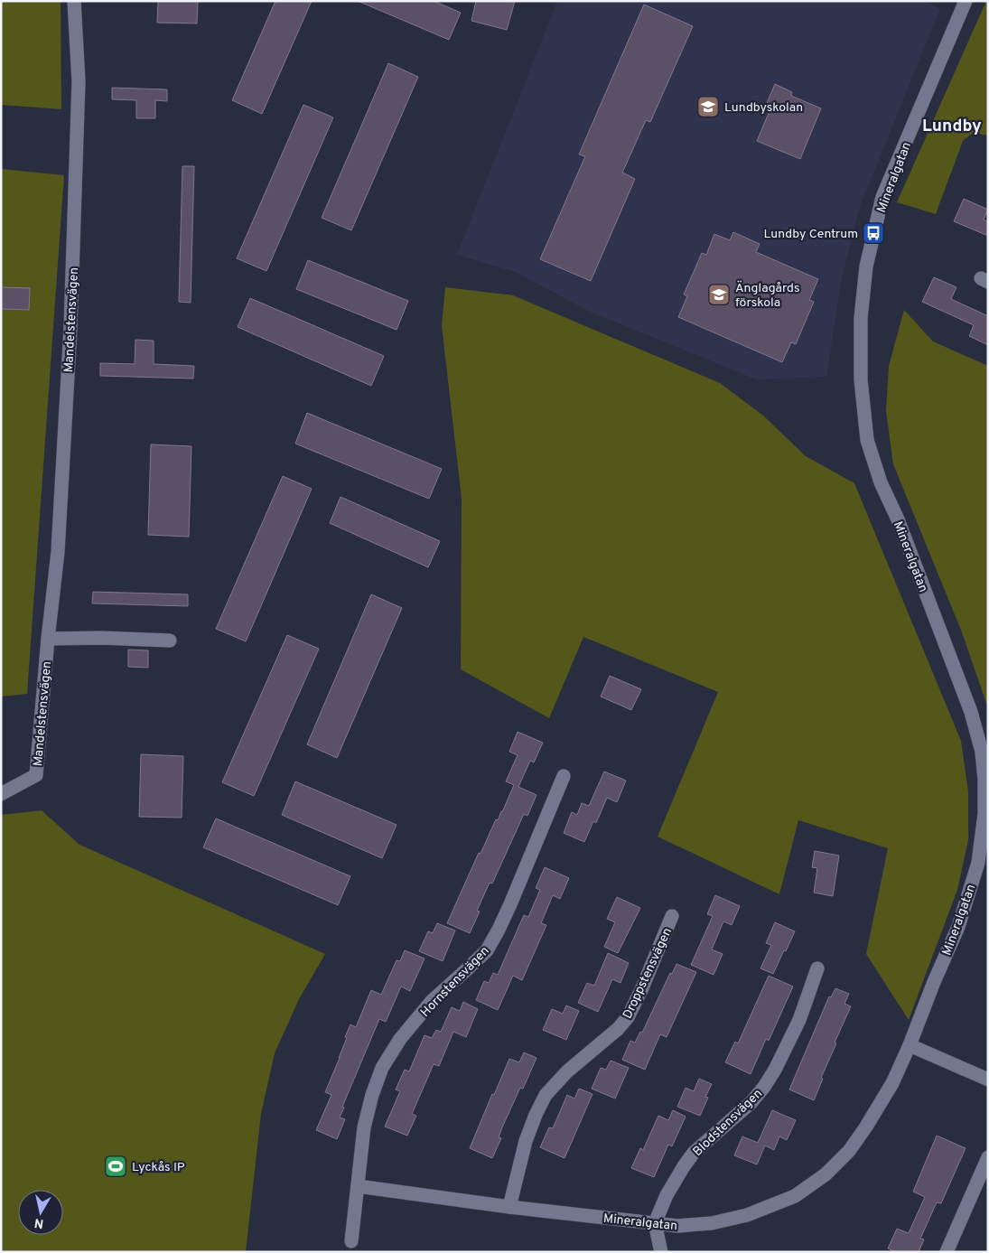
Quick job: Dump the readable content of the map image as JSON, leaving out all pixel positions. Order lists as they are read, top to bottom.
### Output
{
  "streets": {
    "street": [
      "Mineralgatan",
      "Mandelstensvägen",
      "Droppstensvägen",
      "Hornstensvägen",
      "Blodstensvägen"
    ]
  },
  "crossings": [
    ["Mineralgatan", "Droppstensvägen"],
    ["Mineralgatan", "Hornstensvägen"],
    ["Mineralgatan", "Blodstensvägen"]
  ],
  "districts": ["Lundby"],
  "places": {
    "school or university": ["Lundbyskolan", "Änglagårds förskola"],
    "bus stop": ["Lundby Centrum"],
    "sports": ["Lyckås IP"]
  },
  "north": "bottom"
}
